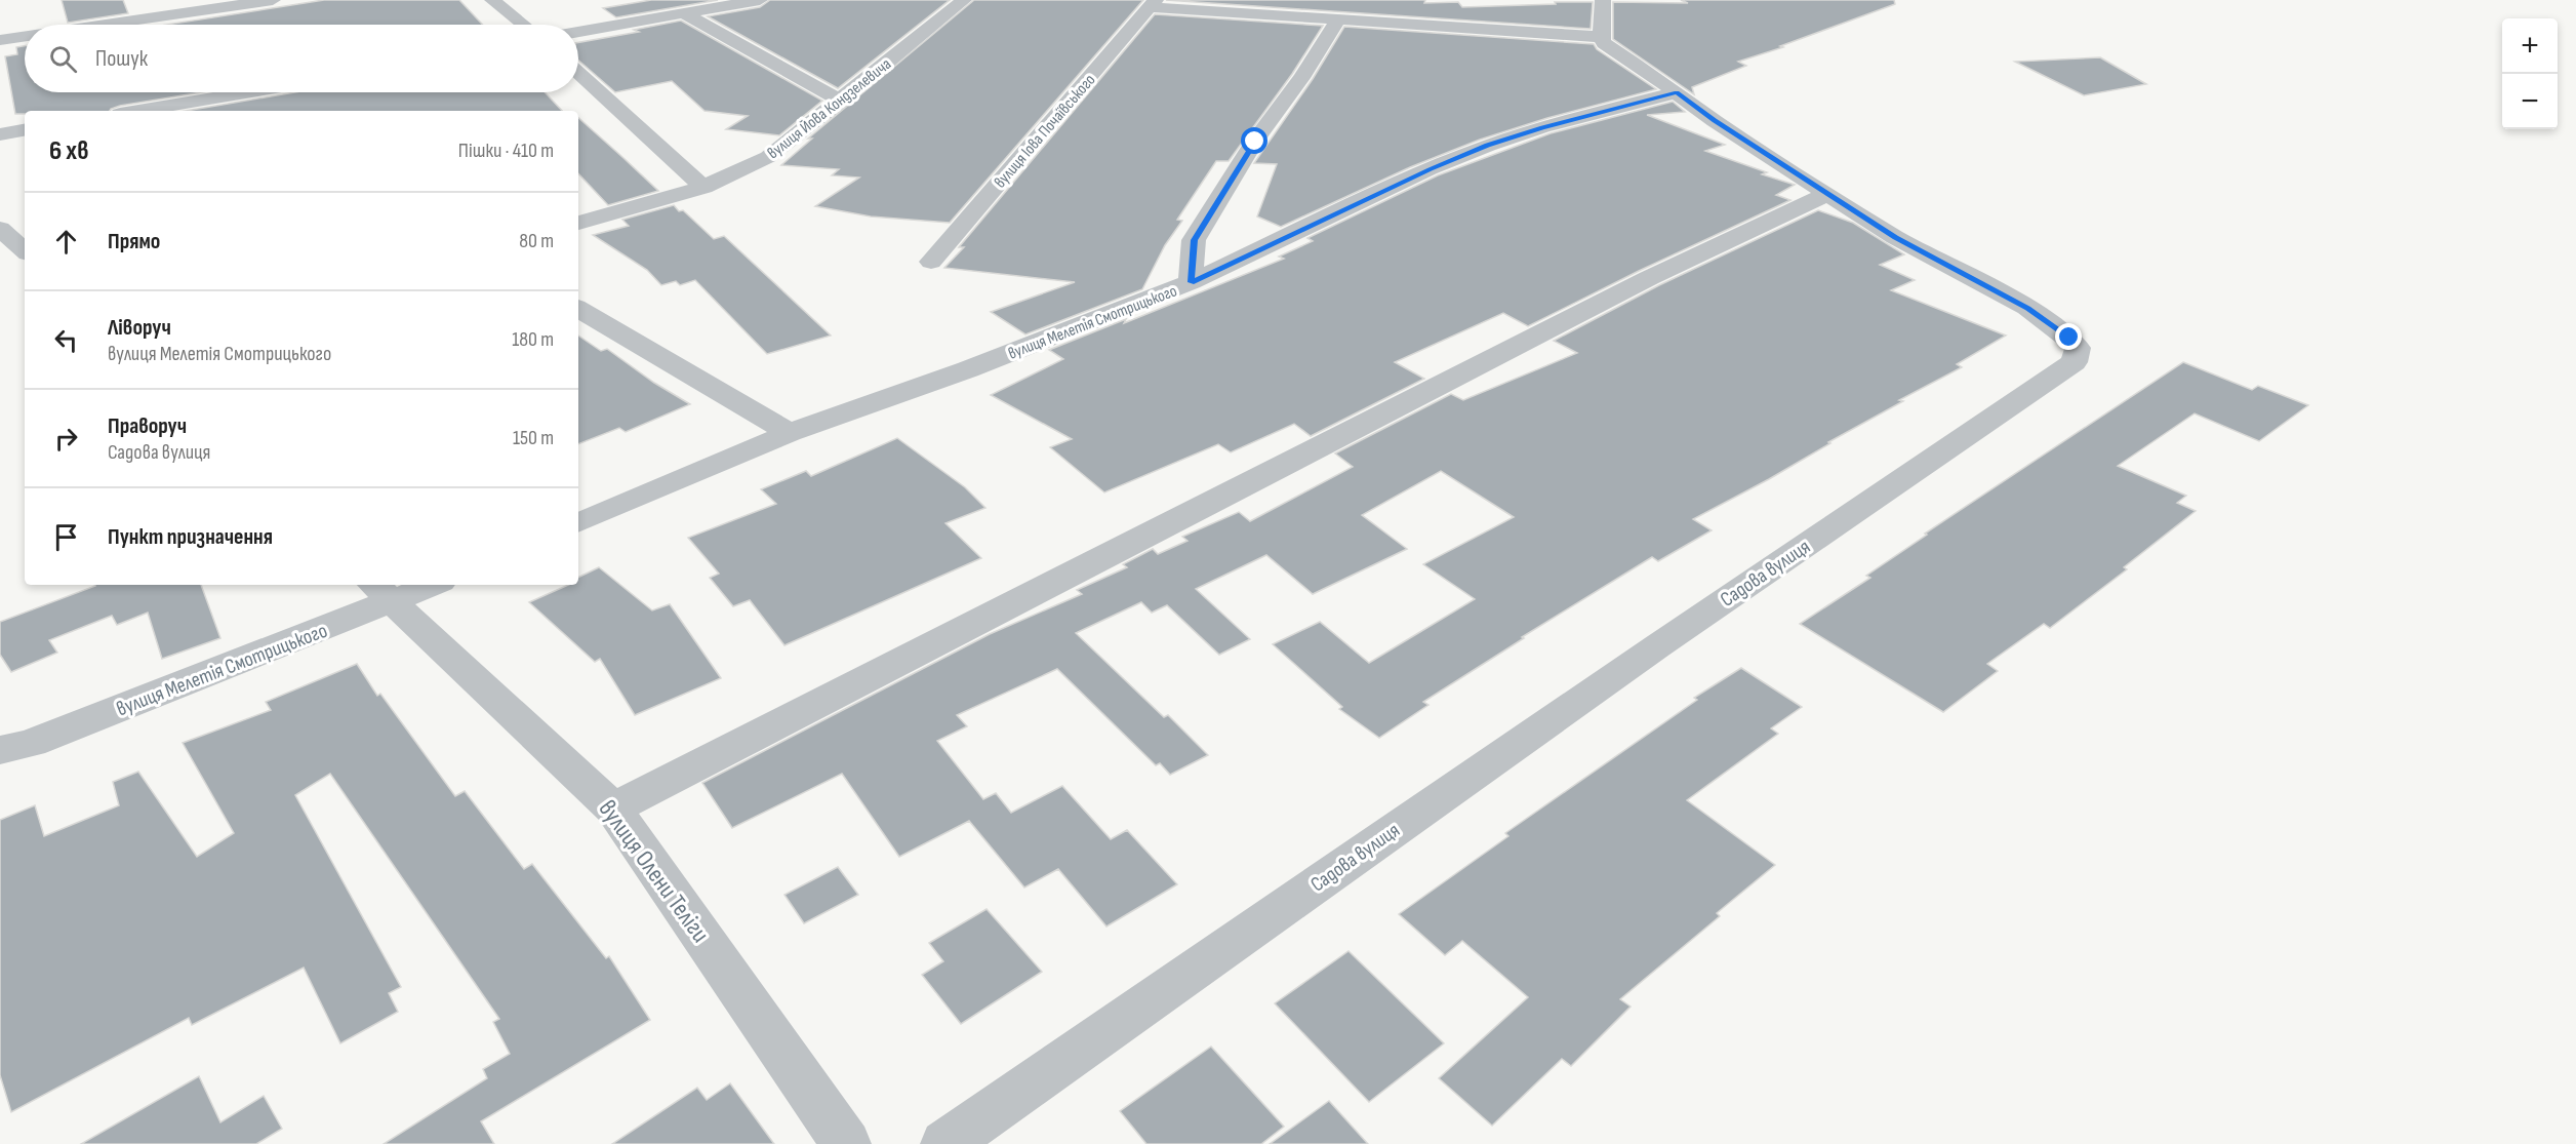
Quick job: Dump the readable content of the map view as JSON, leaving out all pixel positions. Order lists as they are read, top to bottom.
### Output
{
  "streets": {
    "street": [
      "вулиця Йова Кондзелевича",
      "вулиця Іова Почаївського",
      "вулиця Мелетія Смотрицького",
      "Садова вулиця",
      "вулиця Олени Теліги"
    ]
  },
  "crossings": [
    ["вулиця Мелетія Смотрицького", "Садова вулиця"],
    ["вулиця Мелетія Смотрицького", "вулиця Олени Теліги"]
  ],
  "page": {
    "map_buttons": ["+", "−"],
    "search": "Пошук",
    "heading": ["6 хв", "Пішки · 410 m"],
    "list": [
      ["Прямо", "80 m"],
      ["Ліворуч", "вулиця Мелетія Смотрицького", "180 m"],
      ["Праворуч", "Садова вулиця", "150 m"],
      "Пункт призначення"
    ]
  }
}
